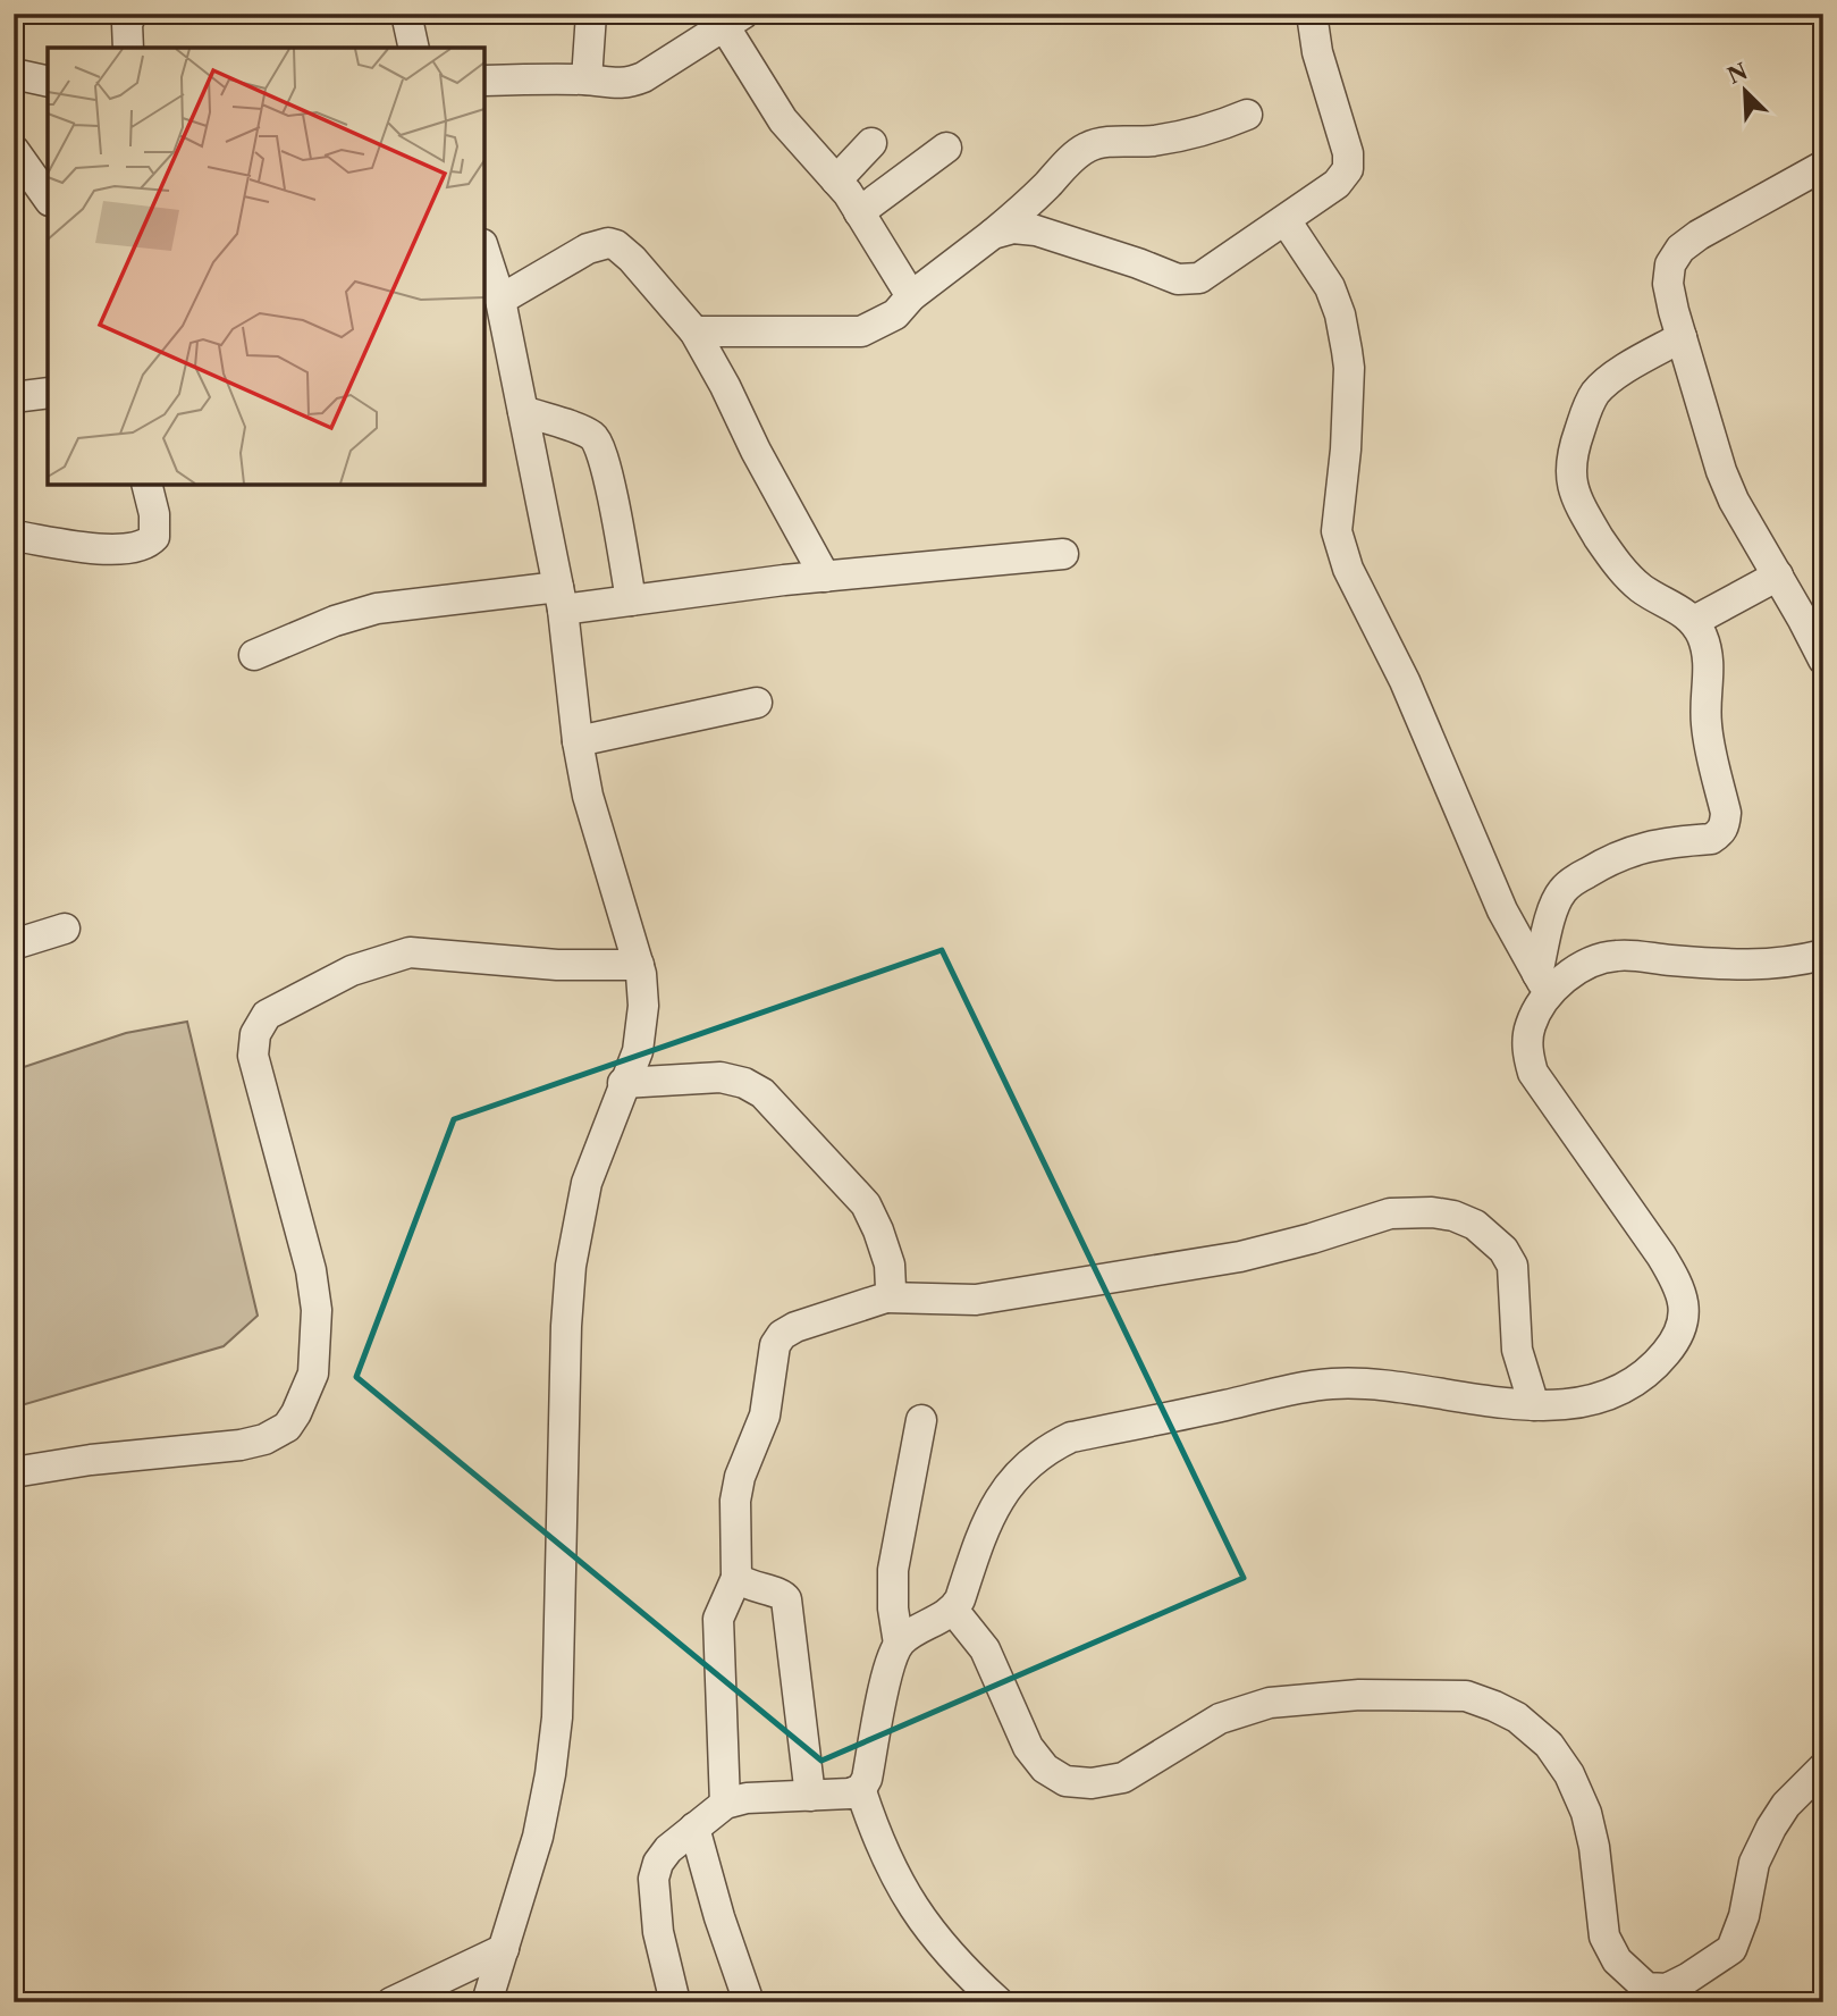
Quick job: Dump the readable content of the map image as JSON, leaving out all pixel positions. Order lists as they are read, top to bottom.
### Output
{
  "north": "top left"
}
